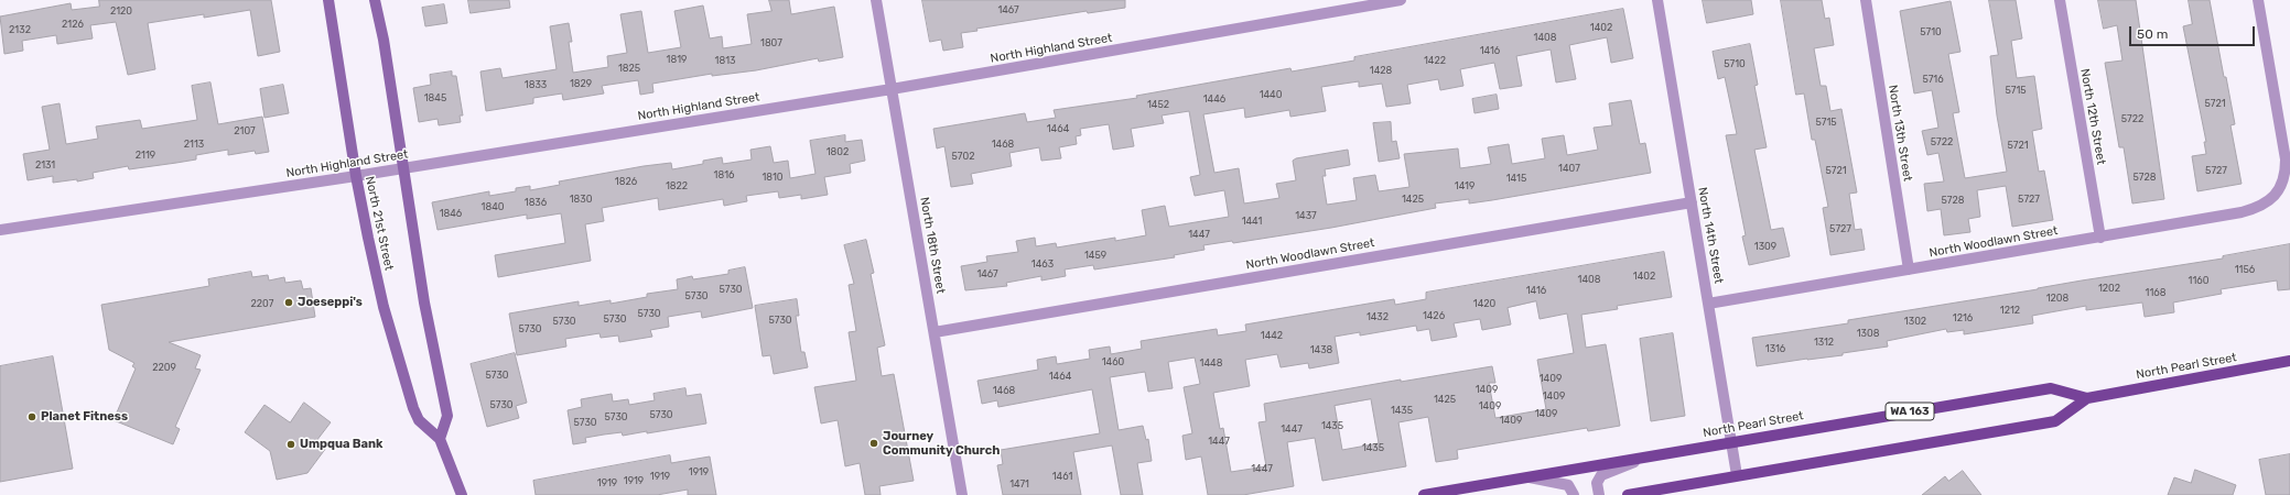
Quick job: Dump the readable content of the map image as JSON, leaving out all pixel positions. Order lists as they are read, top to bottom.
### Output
{
  "streets": {
    "main road": ["North 21st Street", "North Pearl Street", "WA 163"],
    "street": [
      "North Highland Street",
      "North 12th Street",
      "North 13th Street",
      "North 14th Street",
      "North Woodlawn Street",
      "North 18th Street"
    ]
  },
  "crossings": [
    ["North Highland Street", "North 21st Street"],
    ["North Highland Street", "North 18th Street"],
    ["North 12th Street", "North Woodlawn Street"],
    ["North 13th Street", "North Woodlawn Street"],
    ["North 14th Street", "North Woodlawn Street"],
    ["North 14th Street", "North Pearl Street"],
    ["North Woodlawn Street", "North 18th Street"]
  ],
  "places": [
    "Joeseppi's",
    "Planet Fitness",
    "Journey Community Church",
    "Umpqua Bank"
  ],
  "house_numbers": [
    "1467",
    "2120",
    "2126",
    "1402",
    "2132",
    "5710",
    "1408",
    "1807",
    "1416",
    "1819",
    "1813",
    "1422",
    "5710",
    "1825",
    "1428",
    "5716",
    "1829",
    "1833",
    "5715",
    "1440",
    "1845",
    "1446",
    "5721",
    "1452",
    "5722",
    "5715",
    "1464",
    "2107",
    "5722",
    "2113",
    "1468",
    "5721",
    "1802",
    "2119",
    "5702",
    "2131",
    "1407",
    "5721",
    "5727",
    "1816",
    "1810",
    "5728",
    "1415",
    "1826",
    "1822",
    "1419",
    "1830",
    "1425",
    "5727",
    "5728",
    "1836",
    "1840",
    "1846",
    "1437",
    "1441",
    "5727",
    "1447",
    "1309",
    "1459",
    "1463",
    "1156",
    "1467",
    "1402",
    "1408",
    "1160",
    "1202",
    "5730",
    "1416",
    "1168",
    "5730",
    "1208",
    "2207",
    "1420",
    "1212",
    "5730",
    "1426",
    "1432",
    "1216",
    "5730",
    "5730",
    "5730",
    "1302",
    "5730",
    "1308",
    "1442",
    "1312",
    "1316",
    "1438",
    "1460",
    "1448",
    "2209",
    "5730",
    "1464",
    "1409",
    "1409",
    "1468",
    "1409",
    "1425",
    "5730",
    "1409",
    "1435",
    "1409",
    "5730",
    "5730",
    "1409",
    "5730",
    "1435",
    "1447",
    "1447",
    "1435",
    "1447",
    "1919",
    "1919",
    "1461",
    "1919",
    "1919",
    "1471"
  ],
  "scale_bar": "50 m"
}
